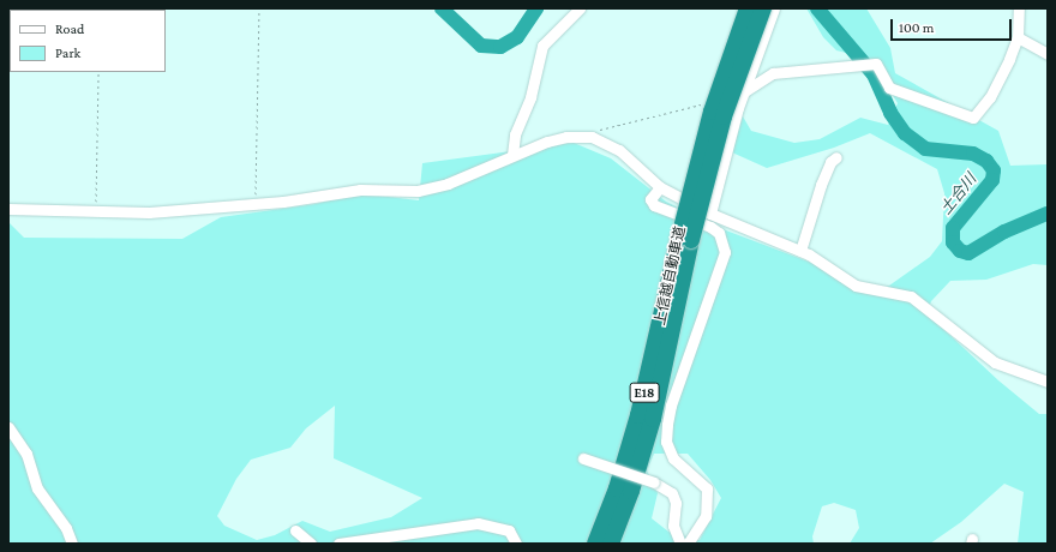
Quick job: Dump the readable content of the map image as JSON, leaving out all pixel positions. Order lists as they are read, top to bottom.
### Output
{
  "streets": {
    "highway": ["上信越自動車道", "E18"]
  },
  "water": ["土合川"],
  "legend": ["Road", "Park"],
  "scale_bar": "100 m"
}
